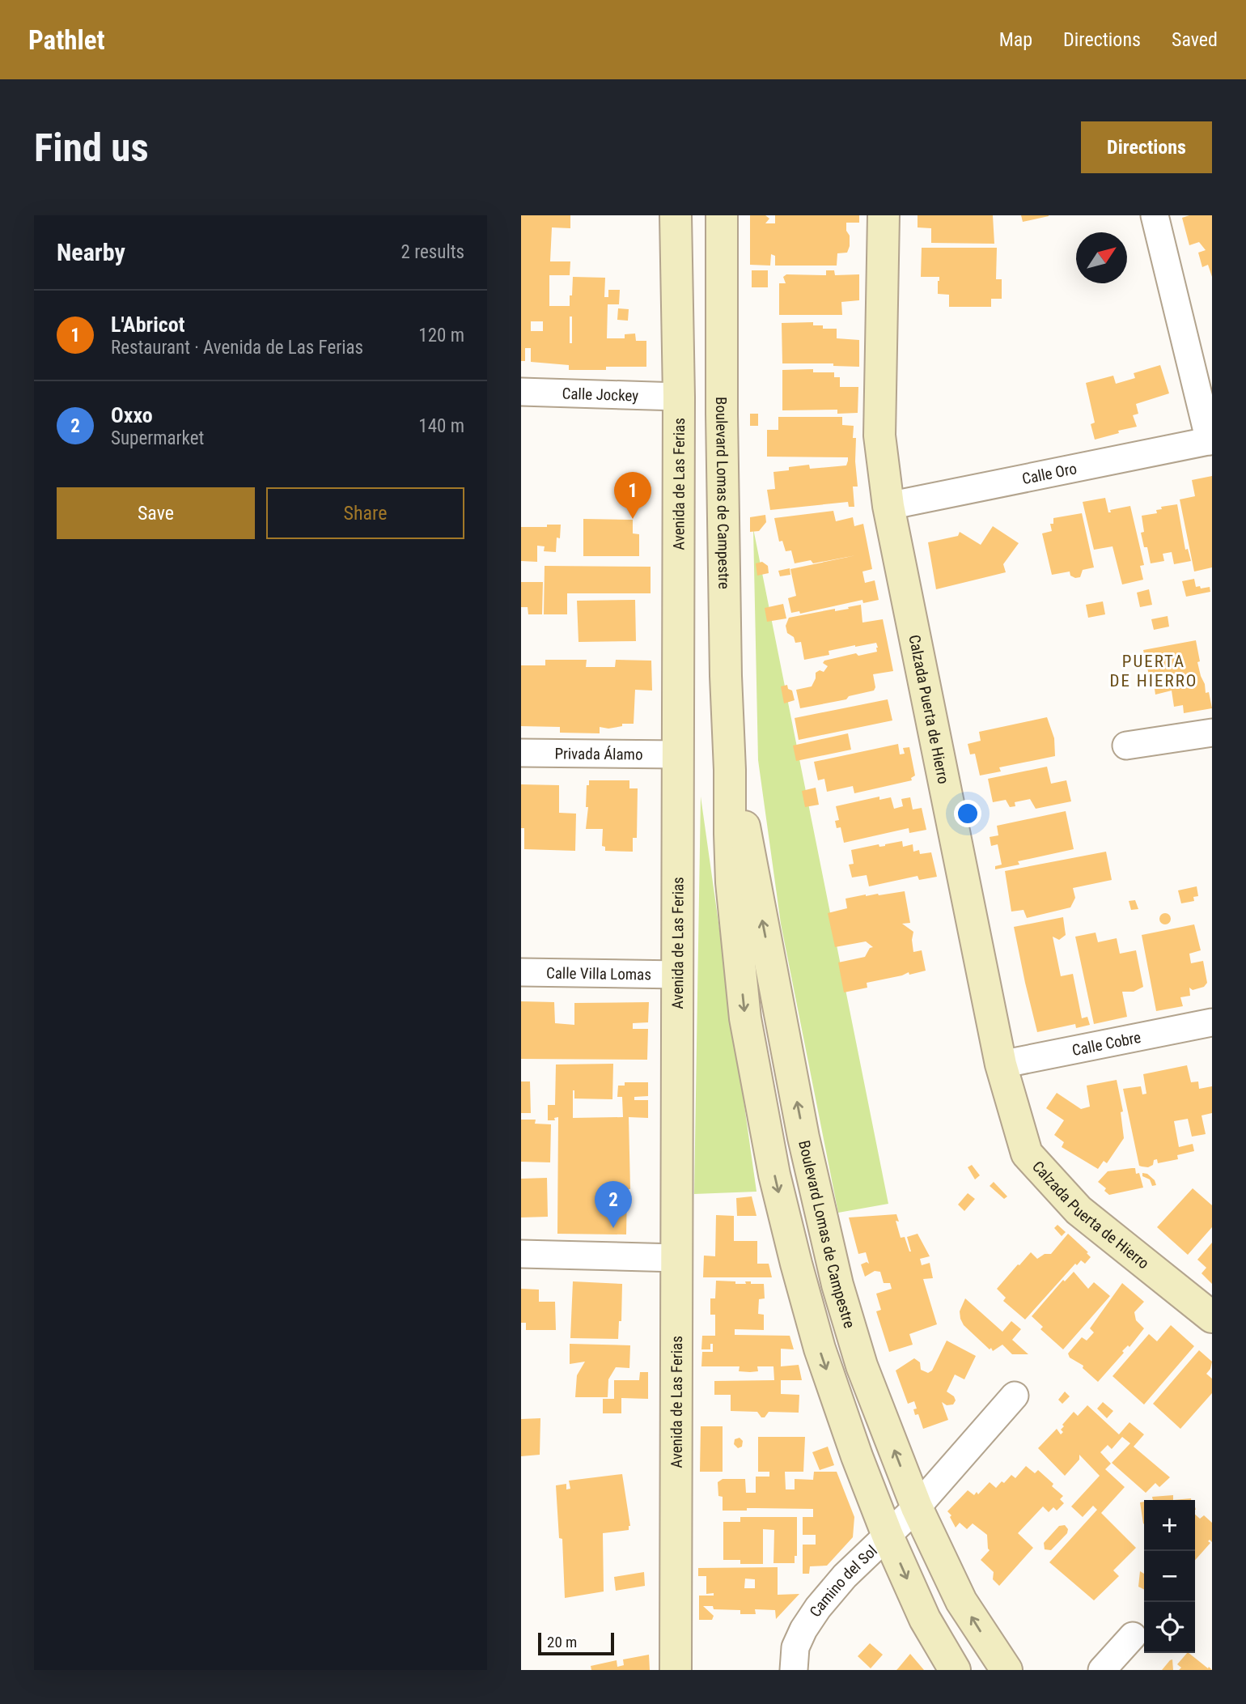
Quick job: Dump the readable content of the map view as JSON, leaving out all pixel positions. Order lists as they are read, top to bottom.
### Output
{
  "streets": {
    "main road": ["Avenida de Las Ferias", "Boulevard Lomas de Campestre", "Calzada Puerta de Hierro"],
    "street": [
      "Calle Jockey",
      "Calle Oro",
      "Privada Álamo",
      "Calle Villa Lomas",
      "Calle Cobre",
      "Camino del Sol"
    ]
  },
  "crossings": [
    ["Calle Jockey", "Avenida de Las Ferias"],
    ["Calle Oro", "Calzada Puerta de Hierro"],
    ["Avenida de Las Ferias", "Privada Álamo"],
    ["Avenida de Las Ferias", "Calle Villa Lomas"],
    ["Boulevard Lomas de Campestre", "Camino del Sol"],
    ["Calzada Puerta de Hierro", "Calle Cobre"]
  ],
  "districts": ["PUERTA DE HIERRO"],
  "scale_bar": "20 m",
  "north": "top right",
  "page": {
    "header": "Pathlet",
    "nav": ["Map", "Directions", "Saved"],
    "buttons": [
      "Directions",
      ["Save", "Share"]
    ],
    "title": "Find us",
    "heading": ["Nearby", "2 results"],
    "list": [
      {
        "mark": "1",
        "name": "L'Abricot",
        "note": "Restaurant · Avenida de Las Ferias",
        "value": "120 m"
      },
      {
        "mark": "2",
        "name": "Oxxo",
        "note": "Supermarket",
        "value": "140 m"
      }
    ],
    "pins": ["1", "2"],
    "map_buttons": ["+", "−"],
    "scale": "20 m"
  }
}
